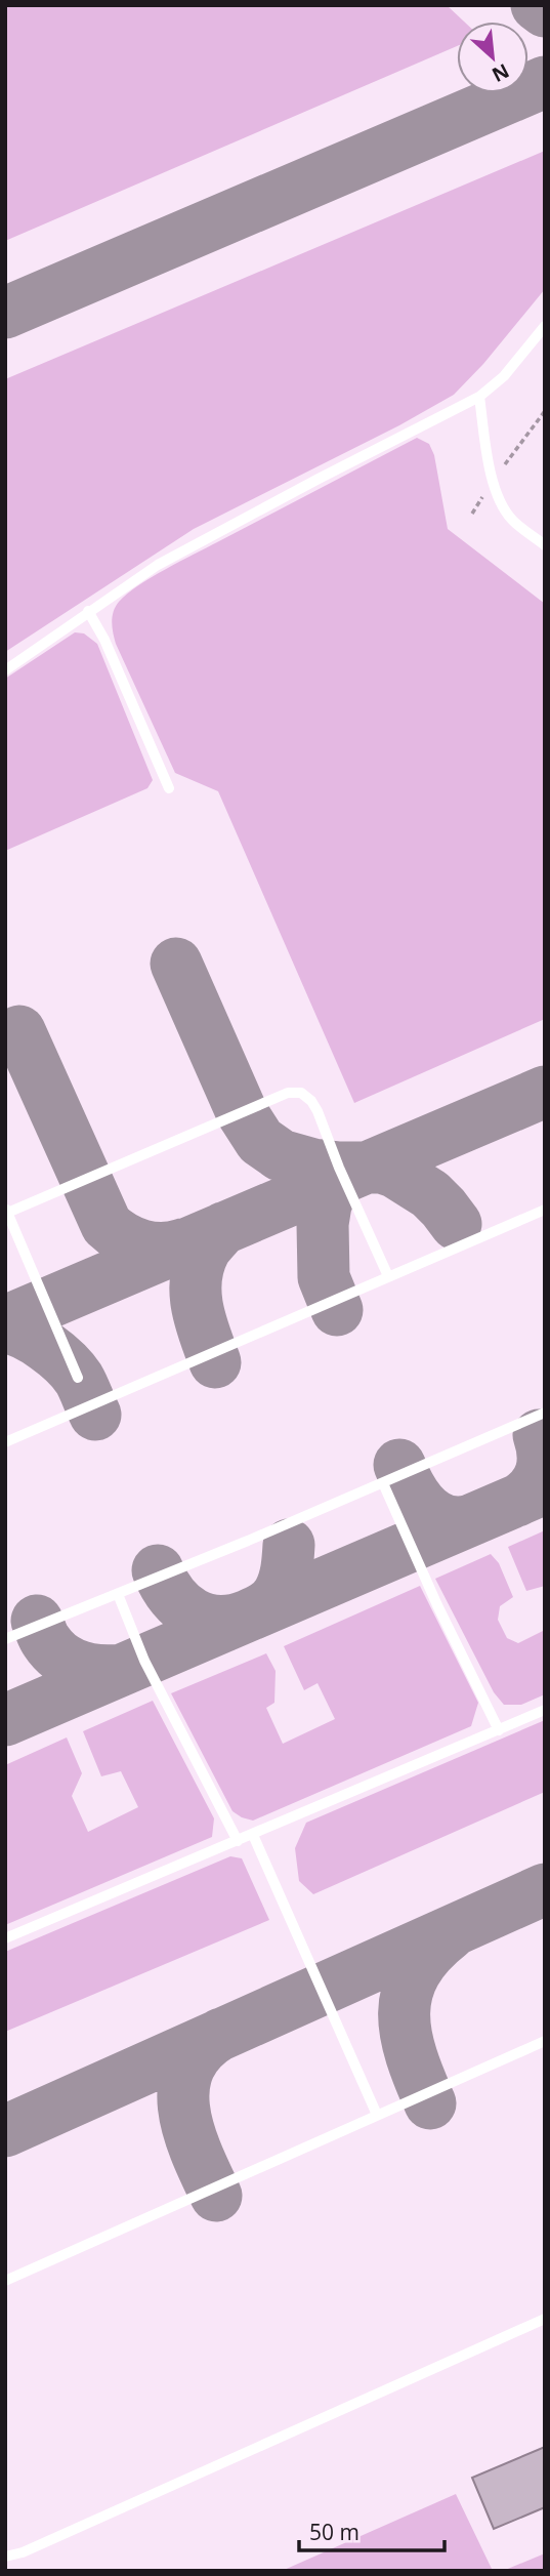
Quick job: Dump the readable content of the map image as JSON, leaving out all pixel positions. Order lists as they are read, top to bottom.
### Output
{
  "scale_bar": "50 m",
  "north": "bottom right"
}
